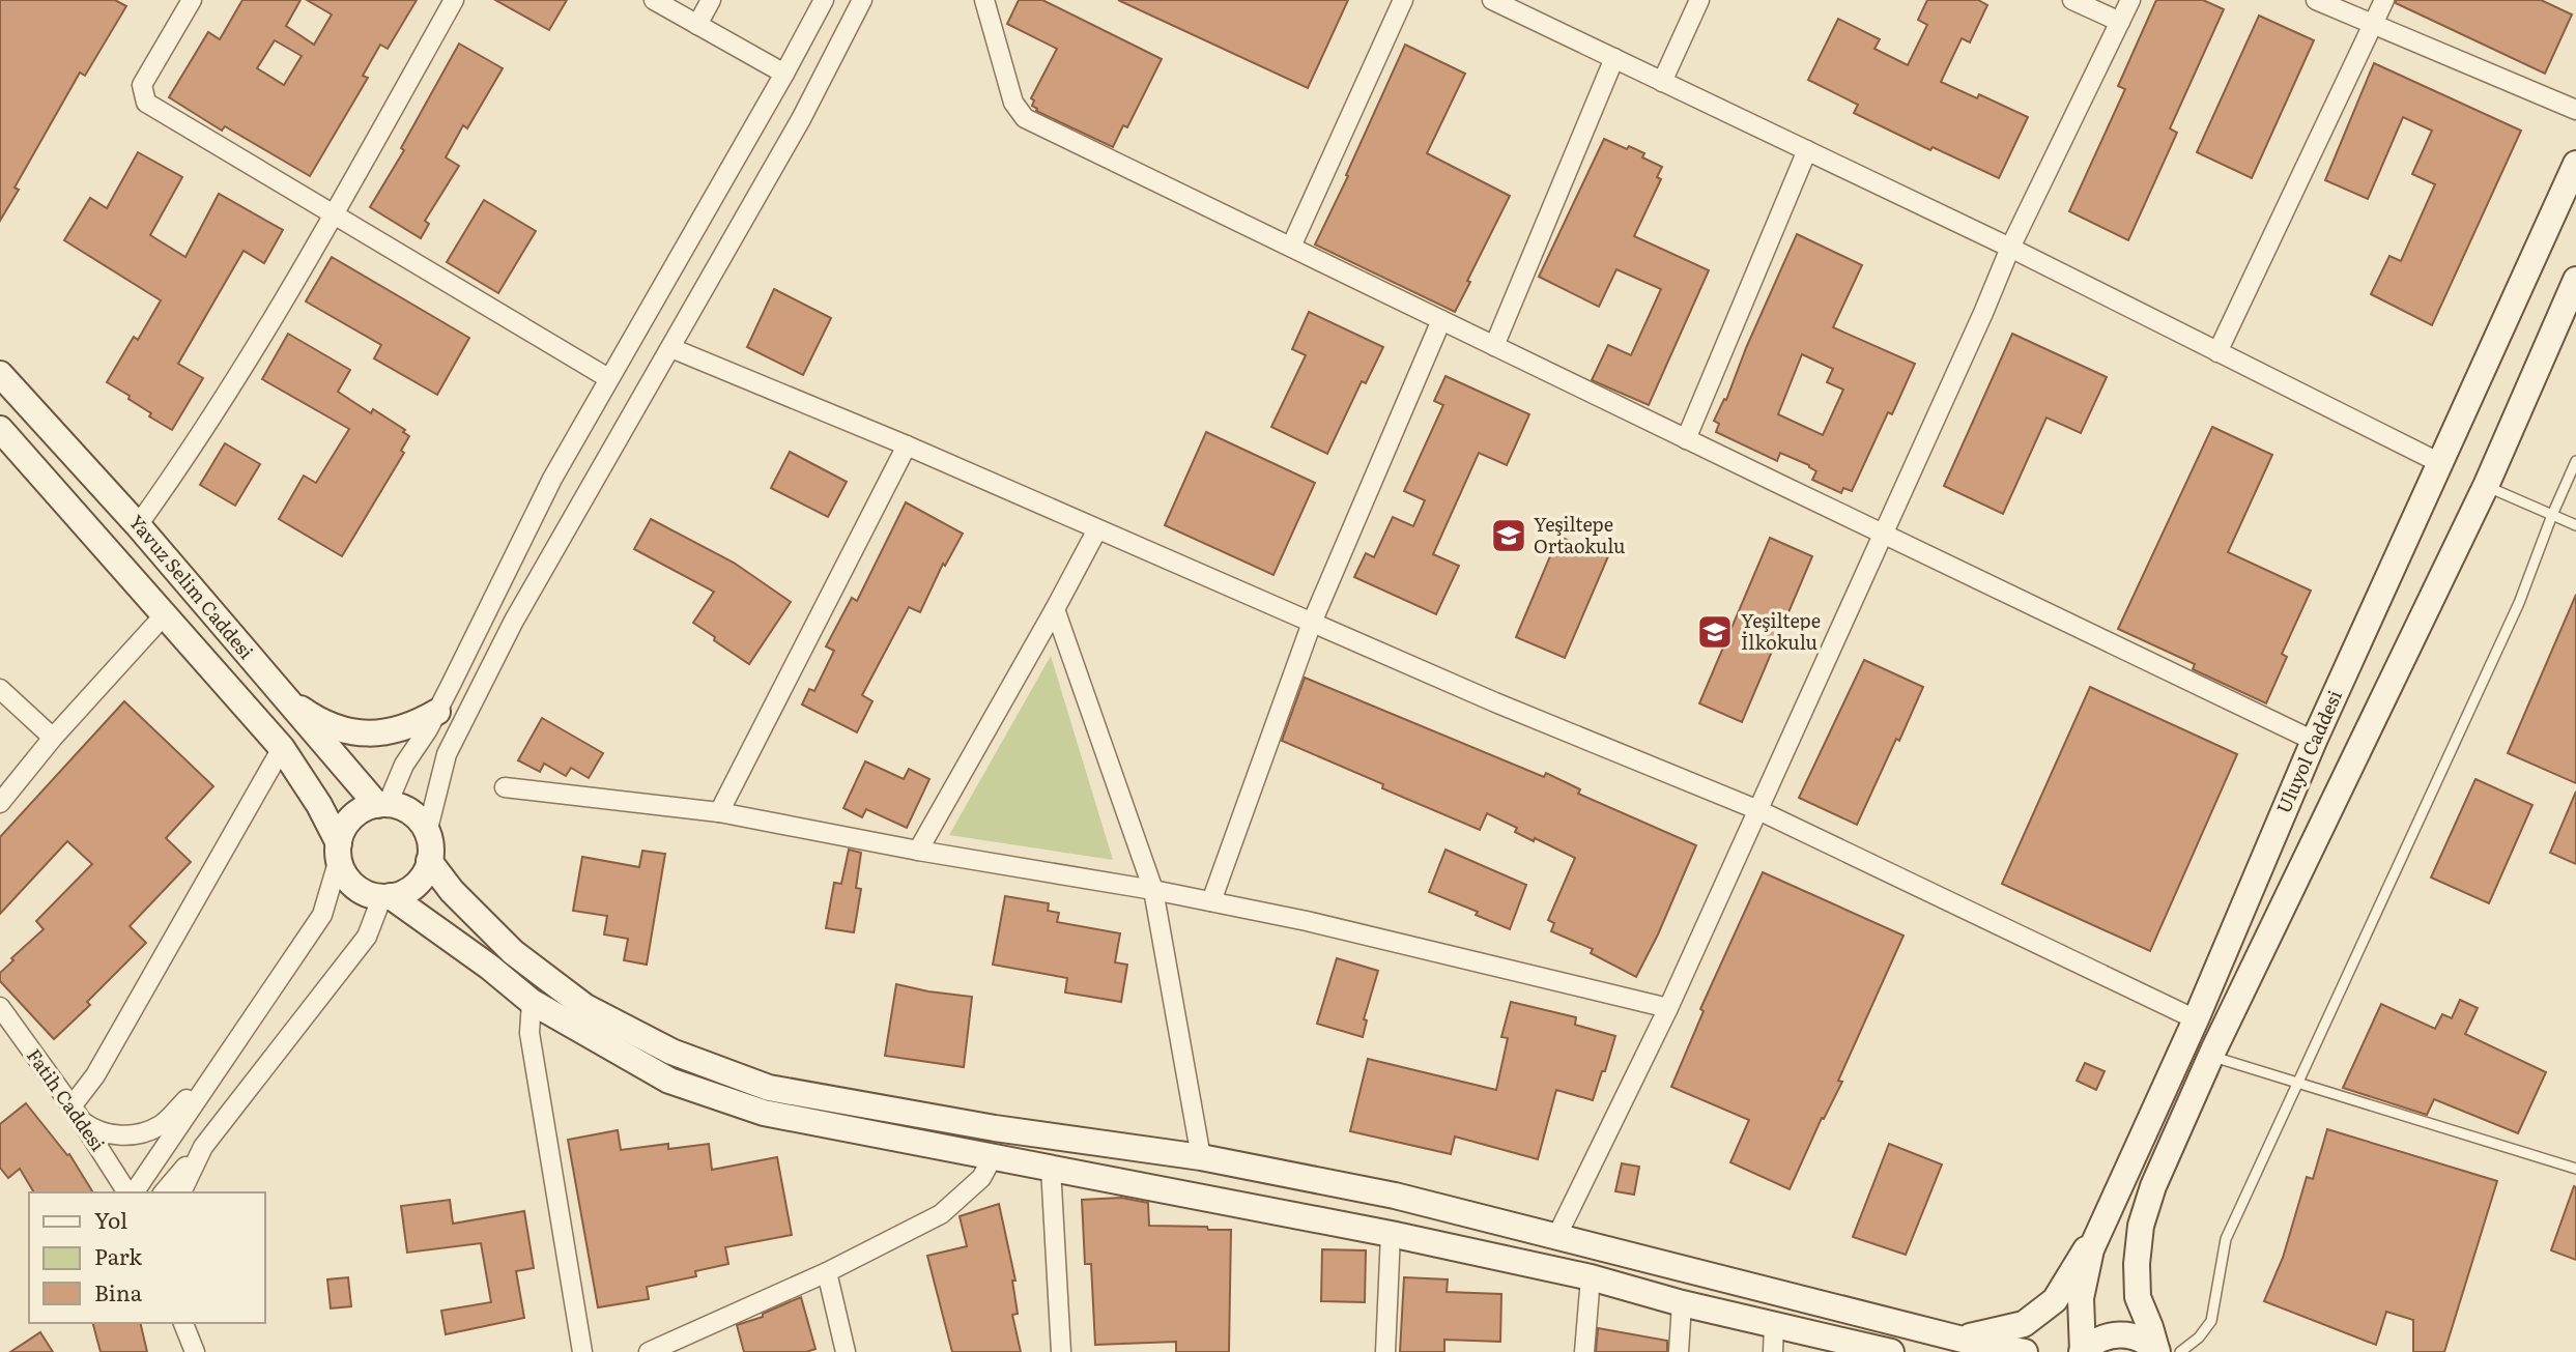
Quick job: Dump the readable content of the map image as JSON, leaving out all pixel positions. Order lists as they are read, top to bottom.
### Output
{
  "streets": {
    "main road": ["Yavuz Selim Caddesi", "Uluyol Caddesi"],
    "street": ["Fatih Caddesi"]
  },
  "places": {
    "school or university": ["Yeşiltepe Ortaokulu", "Yeşiltepe İlkokulu"]
  },
  "legend": ["Yol", "Park", "Bina"]
}
